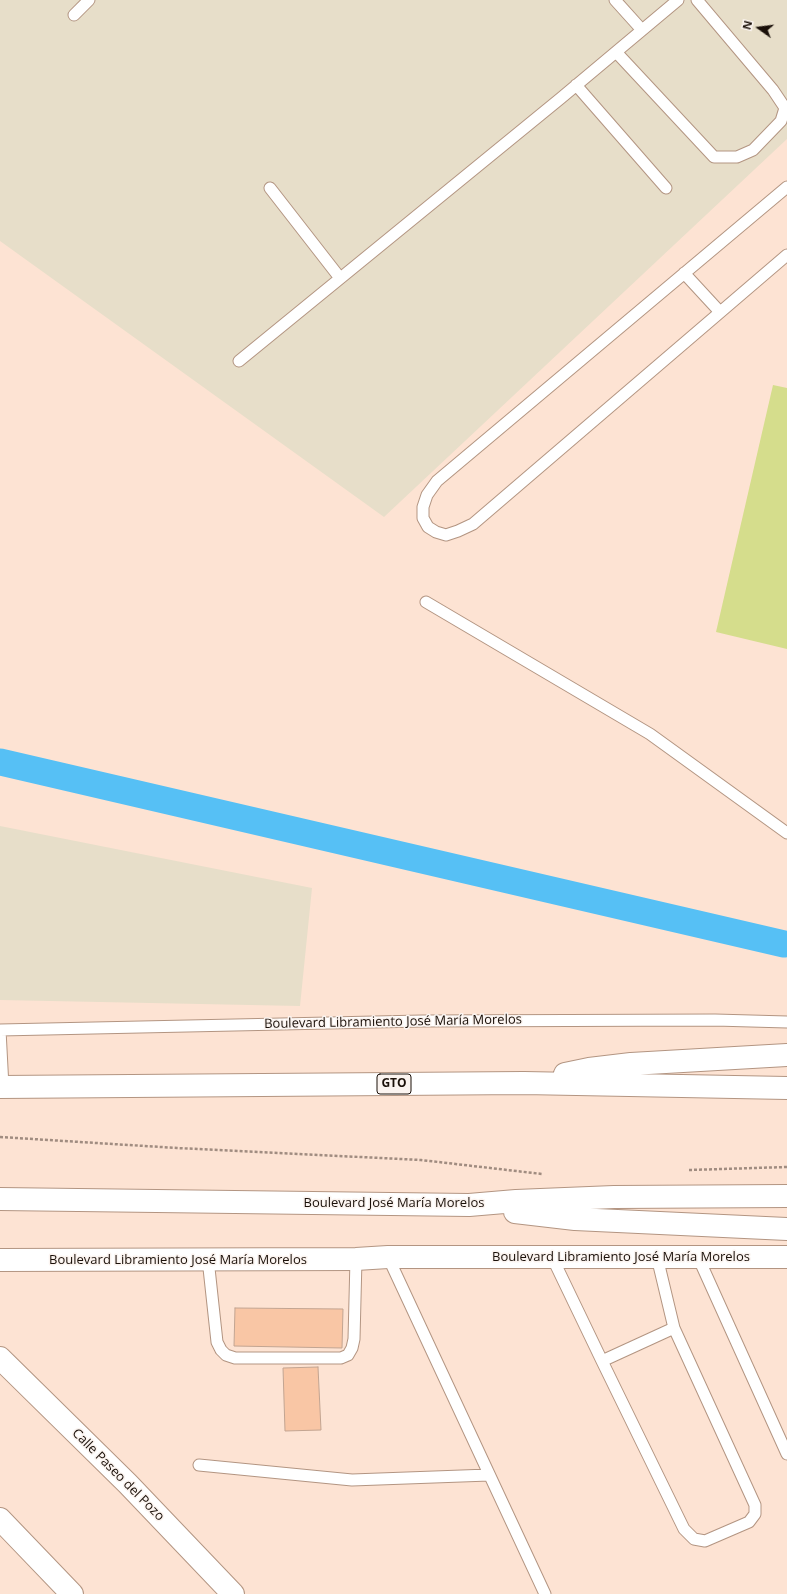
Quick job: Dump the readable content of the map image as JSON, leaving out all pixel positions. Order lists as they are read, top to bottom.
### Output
{
  "streets": {
    "main road": [
      "Boulevard Libramiento José María Morelos",
      "GTO",
      "Boulevard José María Morelos",
      "Calle Paseo del Pozo"
    ]
  },
  "north": "left"
}
